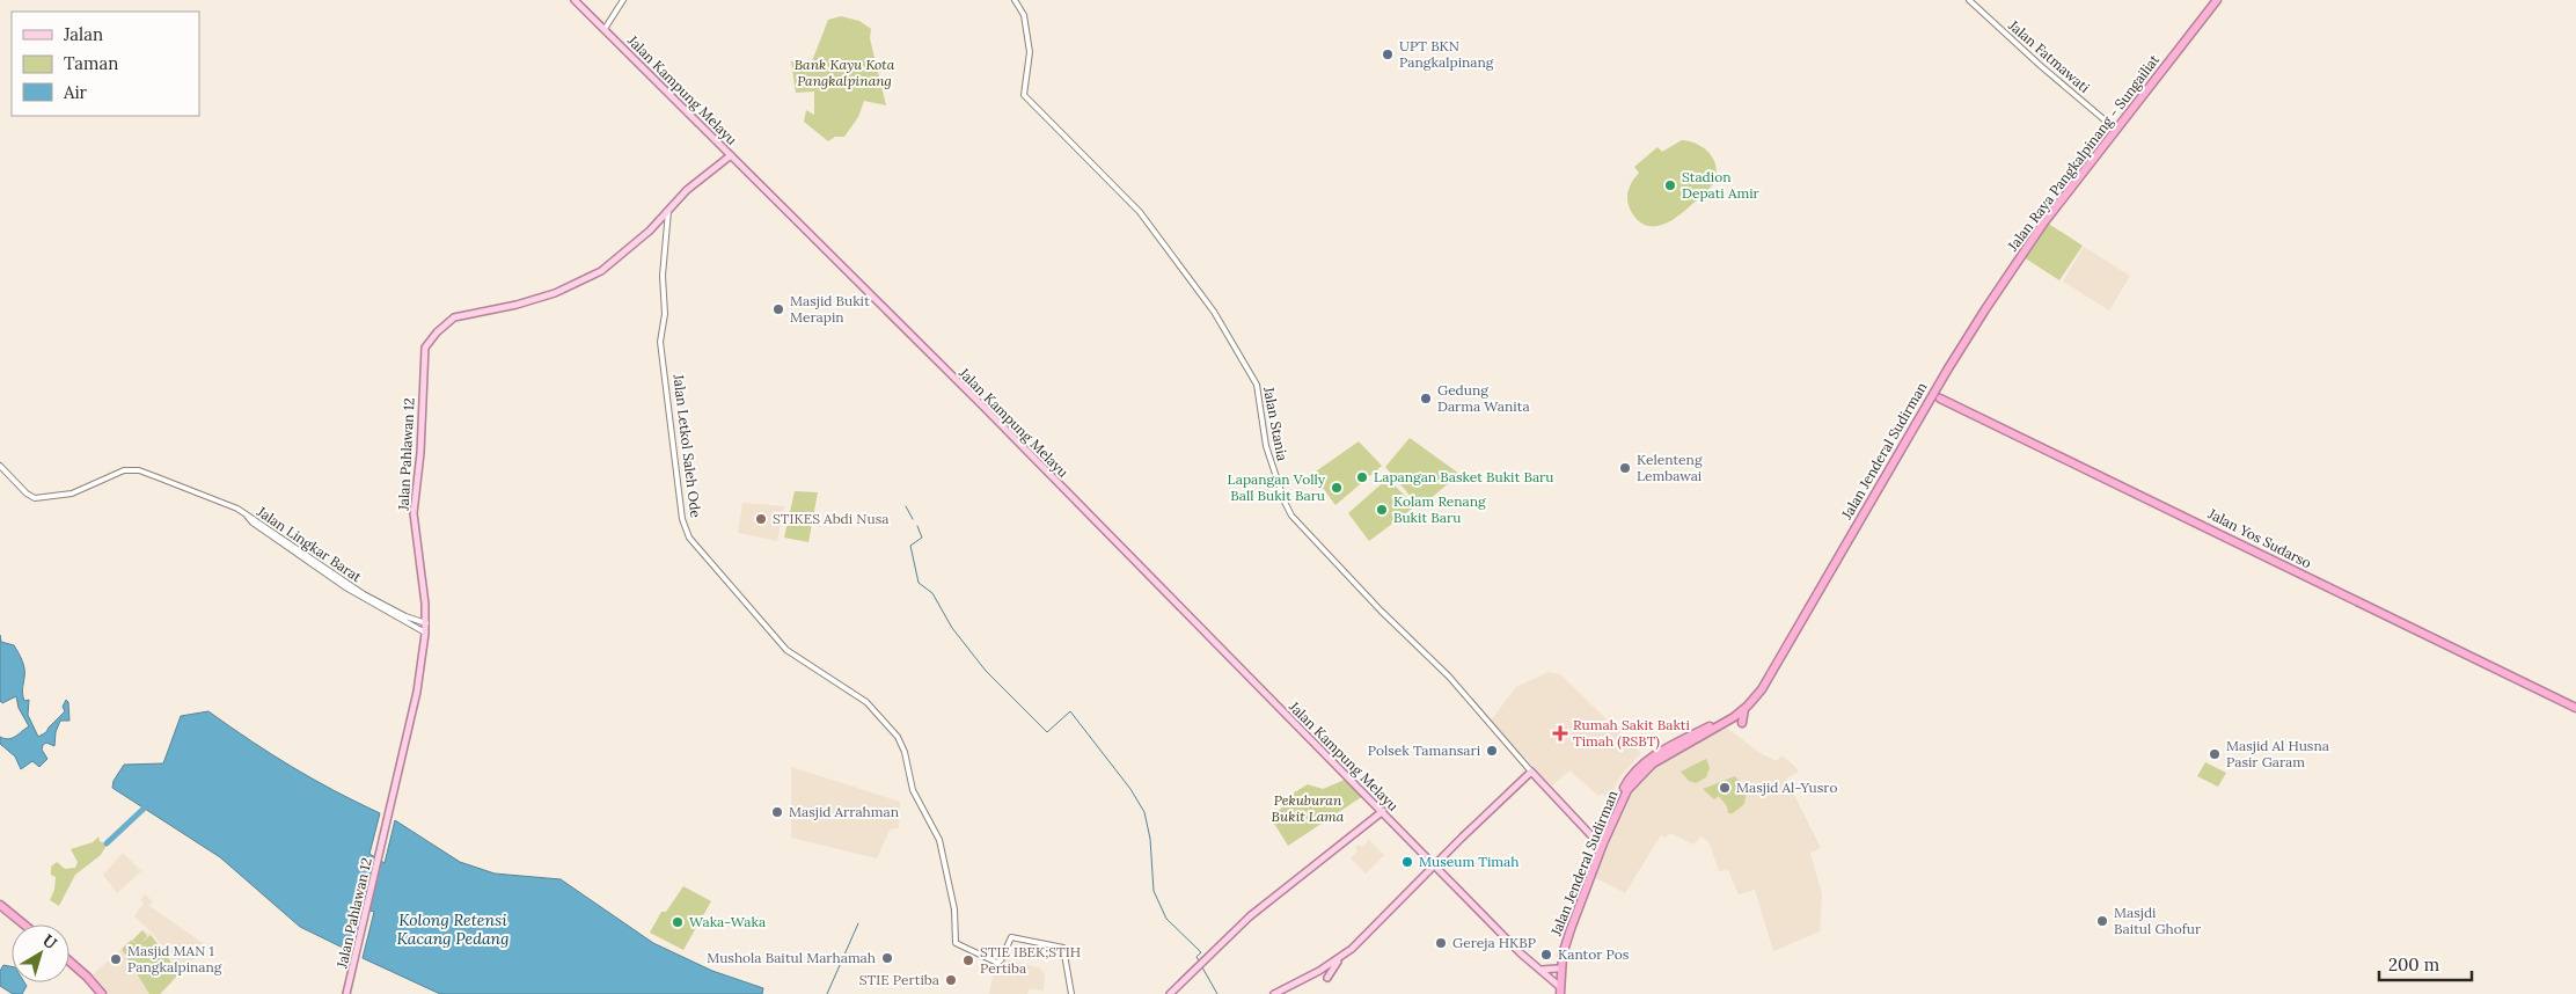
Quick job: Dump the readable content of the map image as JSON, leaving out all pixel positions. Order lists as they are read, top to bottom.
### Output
{
  "streets": {
    "highway": ["Jalan Raya Pangkalpinang - Sungailiat", "Jalan Jenderal Sudirman", "Jalan Yos Sudarso"],
    "main road": ["Jalan Kampung Melayu", "Jalan Pahlawan 12"],
    "street": [
      "Jalan Fatmawati",
      "Jalan Stania",
      "Jalan Letkol Saleh Ode",
      "Jalan Lingkar Barat"
    ]
  },
  "crossings": [
    ["Jalan Fatmawati", "Jalan Raya Pangkalpinang - Sungailiat"],
    ["Jalan Kampung Melayu", "Jalan Jenderal Sudirman"],
    ["Jalan Kampung Melayu", "Jalan Pahlawan 12"],
    ["Jalan Raya Pangkalpinang - Sungailiat", "Jalan Jenderal Sudirman"],
    ["Jalan Letkol Saleh Ode", "Jalan Pahlawan 12"],
    ["Jalan Jenderal Sudirman", "Jalan Yos Sudarso"],
    ["Jalan Pahlawan 12", "Jalan Lingkar Barat"]
  ],
  "water": ["Kolong Retensi Kacang Pedang"],
  "parks": ["Bank Kayu Kota Pangkalpinang", "Pekuburan Bukit Lama"],
  "places": {
    "other": [
      "UPT BKN Pangkalpinang",
      "Stadion Depati Amir",
      "Masjid Bukit Merapin",
      "Gedung Darma Wanita",
      "Kelenteng Lembawai",
      "Lapangan Basket Bukit Baru",
      "Lapangan Volly Ball Bukit Baru",
      "Kolam Renang Bukit Baru",
      "STIKES Abdi Nusa",
      "Polsek Tamansari",
      "Masjid Al Husna Pasir Garam",
      "Masjid Al-Yusro",
      "Masjid Arrahman",
      "Museum Timah",
      "Masjdi Baitul Ghofur",
      "Waka-Waka",
      "Gereja HKBP",
      "Kantor Pos",
      "Mushola Baitul Marhamah",
      "Masjid MAN 1 Pangkalpinang",
      "STIE IBEK;STIH Pertiba",
      "STIE Pertiba"
    ],
    "health": ["Rumah Sakit Bakti Timah (RSBT)"]
  },
  "legend": ["Jalan", "Taman", "Air"],
  "scale_bar": "200 m",
  "north": "top right"
}
